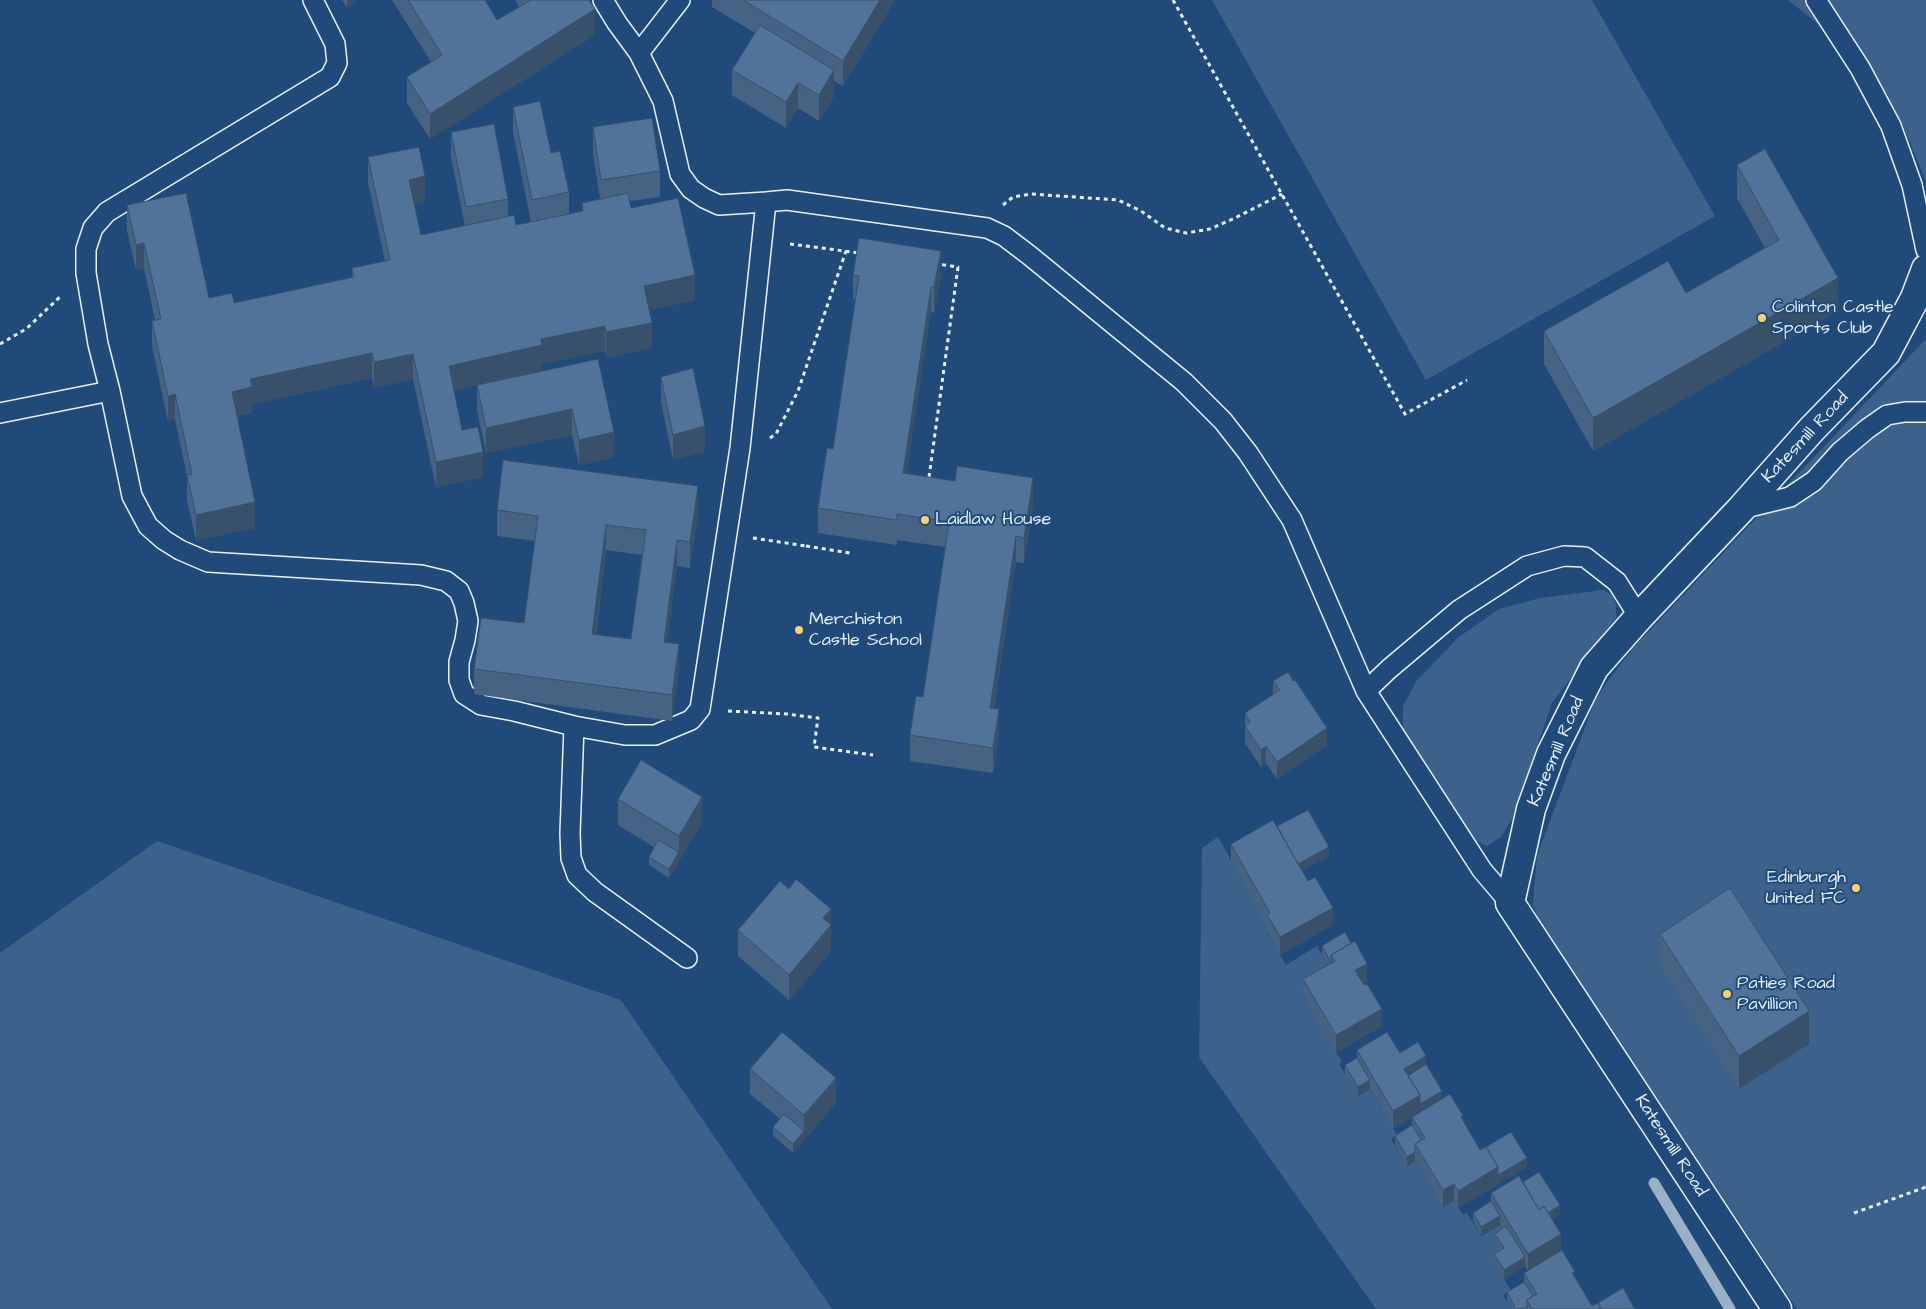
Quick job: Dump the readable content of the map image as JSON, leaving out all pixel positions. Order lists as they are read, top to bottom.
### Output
{
  "streets": {
    "street": ["Katesmill Road"]
  },
  "places": [
    "Colinton Castle Sports Club",
    "Laidlaw House",
    "Merchiston Castle School",
    "Edinburgh United FC",
    "Paties Road Pavillion"
  ]
}
